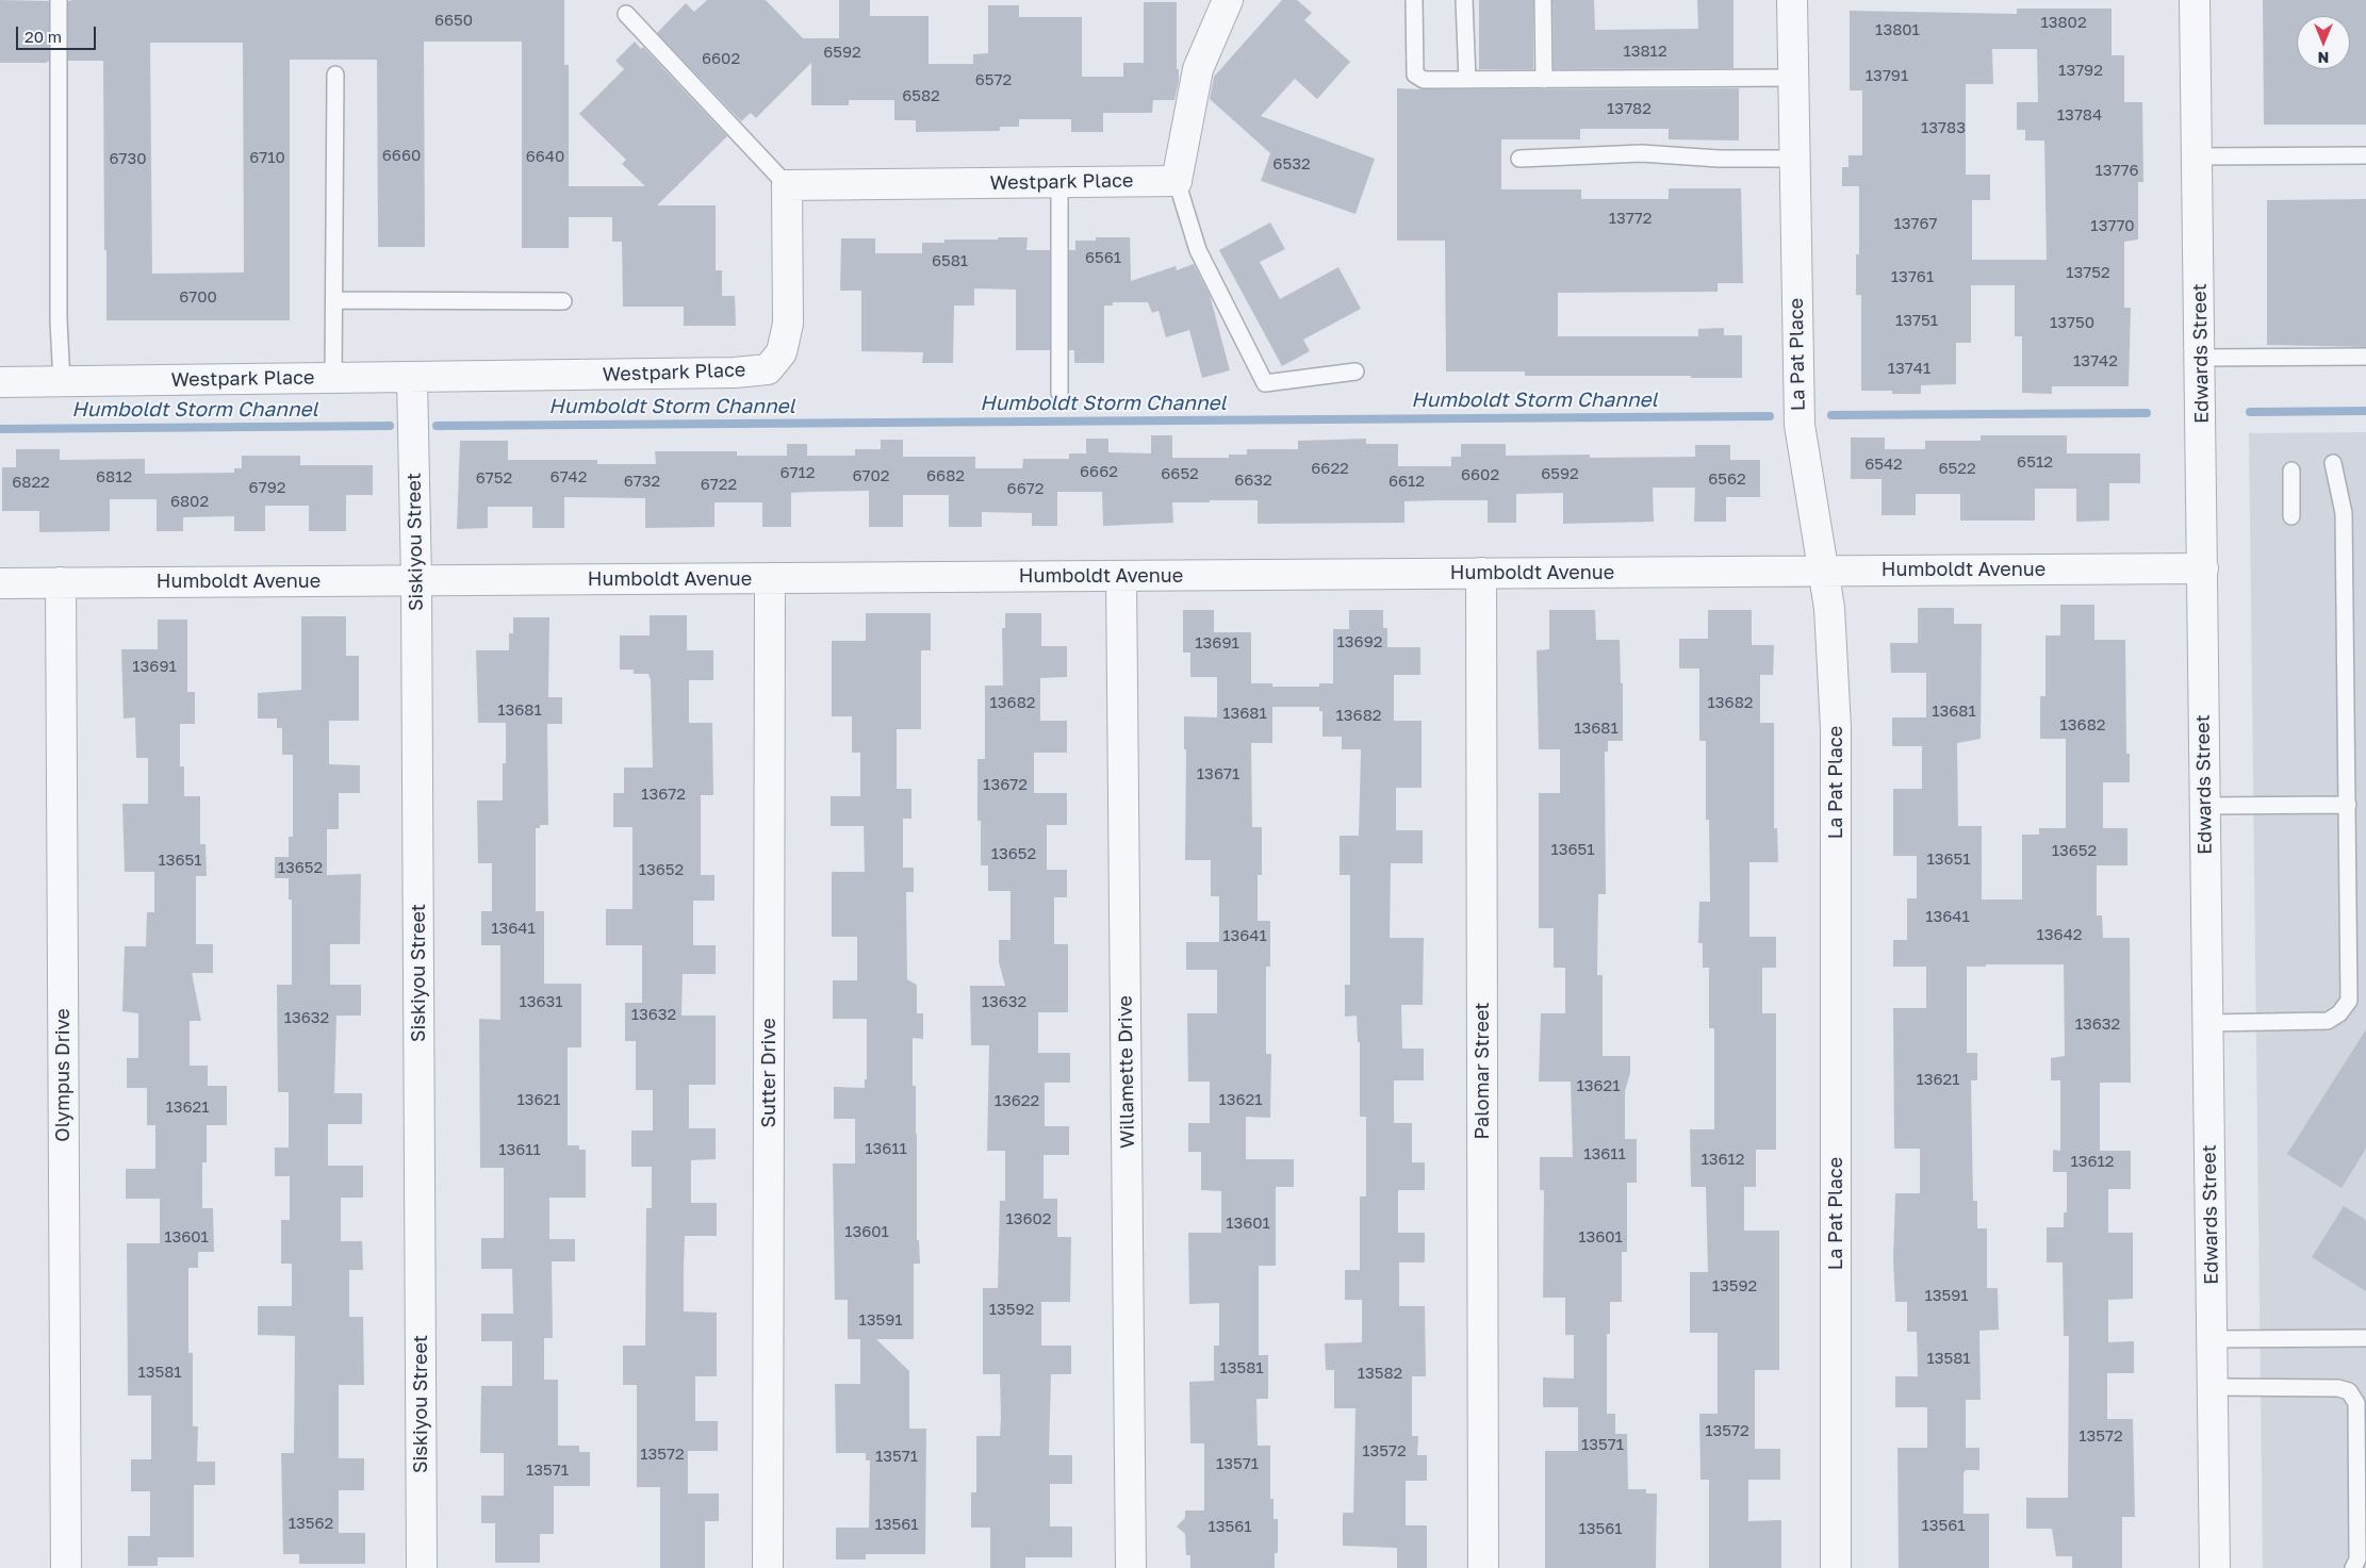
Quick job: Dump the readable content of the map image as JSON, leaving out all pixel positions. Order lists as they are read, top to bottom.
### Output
{
  "streets": {
    "street": [
      "Westpark Place",
      "Edwards Street",
      "La Pat Place",
      "Siskiyou Street",
      "Humboldt Avenue",
      "Palomar Street",
      "Willamette Drive",
      "Sutter Drive",
      "Olympus Drive"
    ]
  },
  "crossings": [
    ["Westpark Place", "Siskiyou Street"],
    ["Edwards Street", "Humboldt Avenue"],
    ["La Pat Place", "Humboldt Avenue"],
    ["Siskiyou Street", "Humboldt Avenue"],
    ["Humboldt Avenue", "Palomar Street"],
    ["Humboldt Avenue", "Willamette Drive"],
    ["Humboldt Avenue", "Sutter Drive"],
    ["Humboldt Avenue", "Olympus Drive"]
  ],
  "water": ["Humboldt Storm Channel"],
  "house_numbers": [
    "6650",
    "13802",
    "13801",
    "13812",
    "6592",
    "6602",
    "13792",
    "13791",
    "6572",
    "6582",
    "13782",
    "13784",
    "13783",
    "6660",
    "6640",
    "6710",
    "6730",
    "6532",
    "13776",
    "13772",
    "13767",
    "13770",
    "6561",
    "6581",
    "13752",
    "13761",
    "6700",
    "13751",
    "13750",
    "13742",
    "13741",
    "6512",
    "6542",
    "6622",
    "6522",
    "6662",
    "6712",
    "6652",
    "6592",
    "6602",
    "6702",
    "6682",
    "6812",
    "6742",
    "6752",
    "6562",
    "6632",
    "6732",
    "6612",
    "6822",
    "6722",
    "6792",
    "6672",
    "6802",
    "13692",
    "13691",
    "13691",
    "13682",
    "13682",
    "13681",
    "13681",
    "13681",
    "13682",
    "13682",
    "13681",
    "13671",
    "13672",
    "13672",
    "13651",
    "13652",
    "13652",
    "13651",
    "13651",
    "13652",
    "13652",
    "13641",
    "13641",
    "13642",
    "13641",
    "13631",
    "13632",
    "13632",
    "13632",
    "13632",
    "13621",
    "13621",
    "13621",
    "13621",
    "13622",
    "13621",
    "13611",
    "13611",
    "13611",
    "13612",
    "13612",
    "13602",
    "13601",
    "13601",
    "13601",
    "13601",
    "13592",
    "13591",
    "13592",
    "13591",
    "13581",
    "13581",
    "13581",
    "13582",
    "13572",
    "13572",
    "13571",
    "13572",
    "13572",
    "13571",
    "13571",
    "13571",
    "13562",
    "13561",
    "13561",
    "13561",
    "13561"
  ],
  "scale_bar": "20 m",
  "north": "bottom"
}
